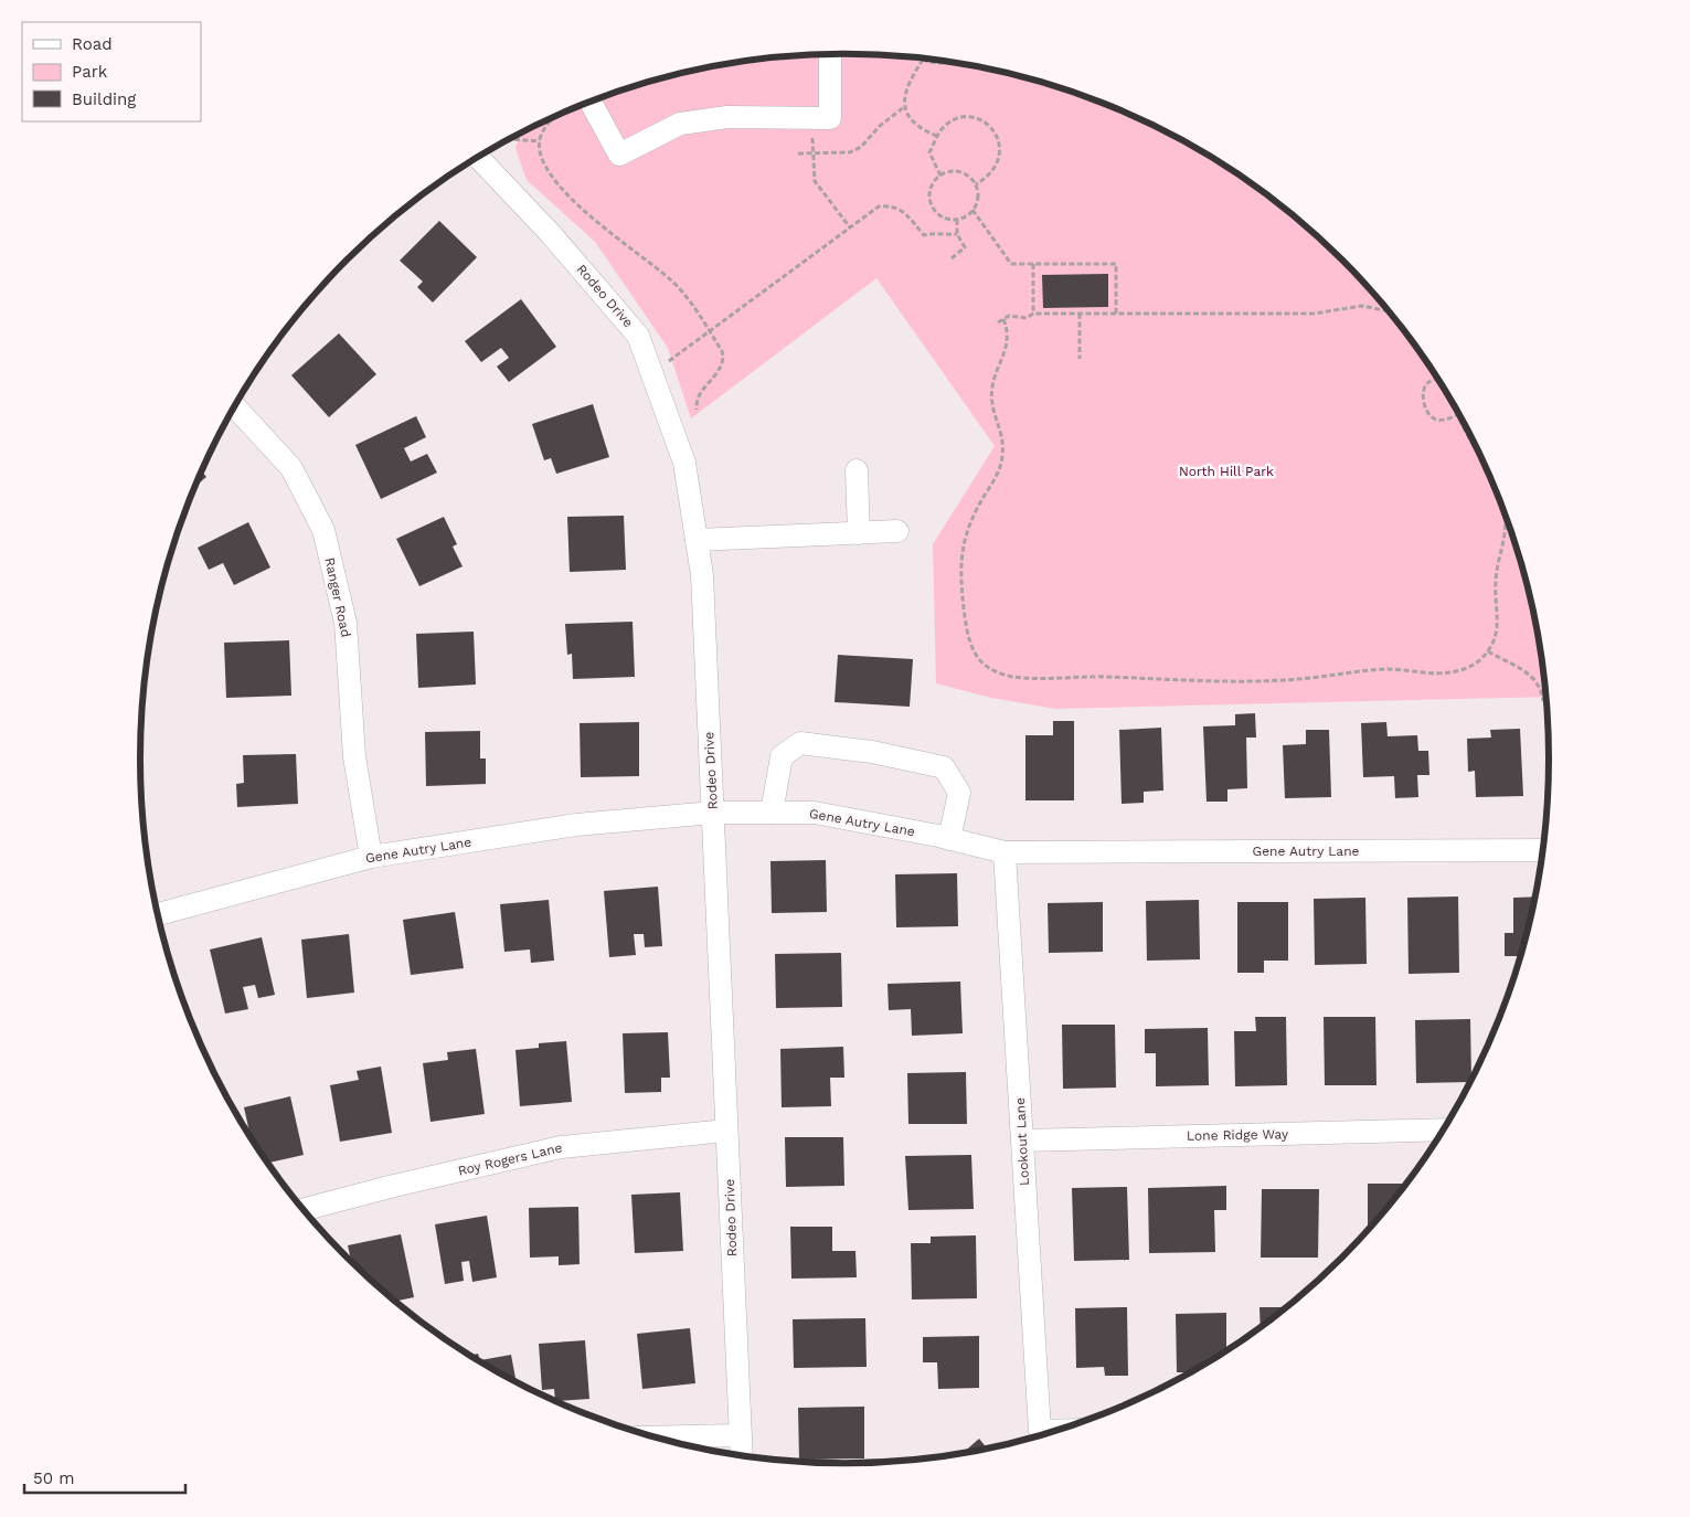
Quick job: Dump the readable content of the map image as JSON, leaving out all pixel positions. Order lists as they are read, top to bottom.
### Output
{
  "streets": {
    "street": [
      "Rodeo Drive",
      "Ranger Road",
      "Gene Autry Lane",
      "Lone Ridge Way",
      "Lookout Lane",
      "Roy Rogers Lane"
    ]
  },
  "crossings": [
    ["Rodeo Drive", "Gene Autry Lane"],
    ["Rodeo Drive", "Roy Rogers Lane"],
    ["Ranger Road", "Gene Autry Lane"],
    ["Gene Autry Lane", "Lookout Lane"],
    ["Lone Ridge Way", "Lookout Lane"]
  ],
  "parks": ["North Hill Park"],
  "legend": ["Road", "Park", "Building"],
  "scale_bar": "50 m"
}
